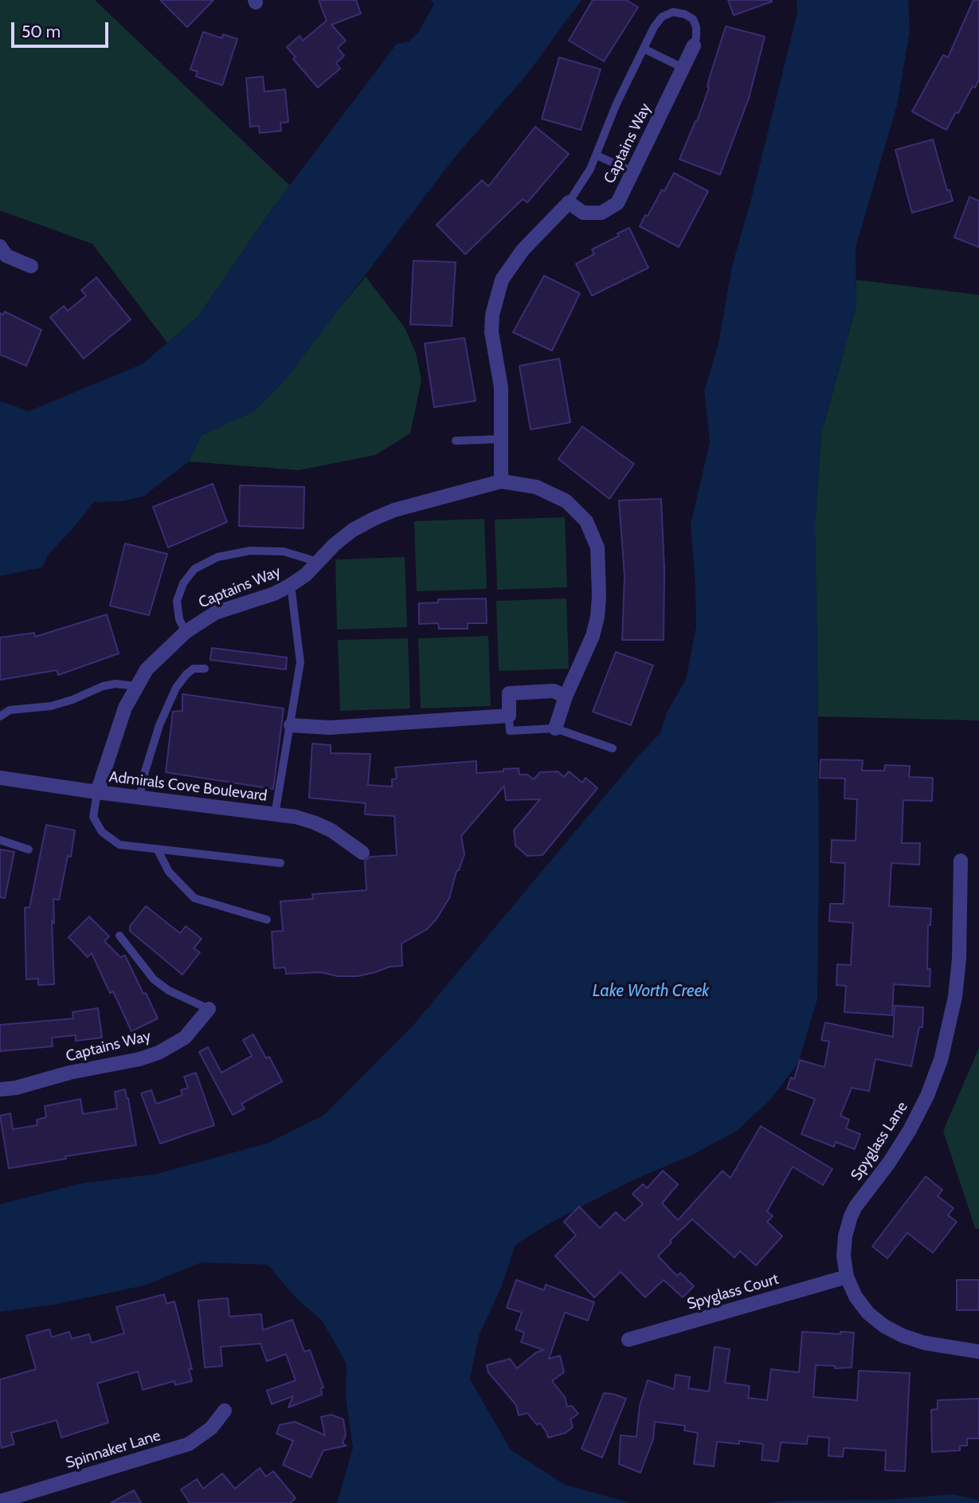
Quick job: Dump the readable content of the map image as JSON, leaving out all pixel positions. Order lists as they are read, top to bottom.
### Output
{
  "streets": {
    "street": [
      "Captains Way",
      "Admirals Cove Boulevard",
      "Spyglass Lane",
      "Spyglass Court",
      "Spinnaker Lane"
    ]
  },
  "crossings": [
    ["Captains Way", "Admirals Cove Boulevard"],
    ["Spyglass Lane", "Spyglass Court"]
  ],
  "water": ["Lake Worth Creek"],
  "scale_bar": "50 m"
}
